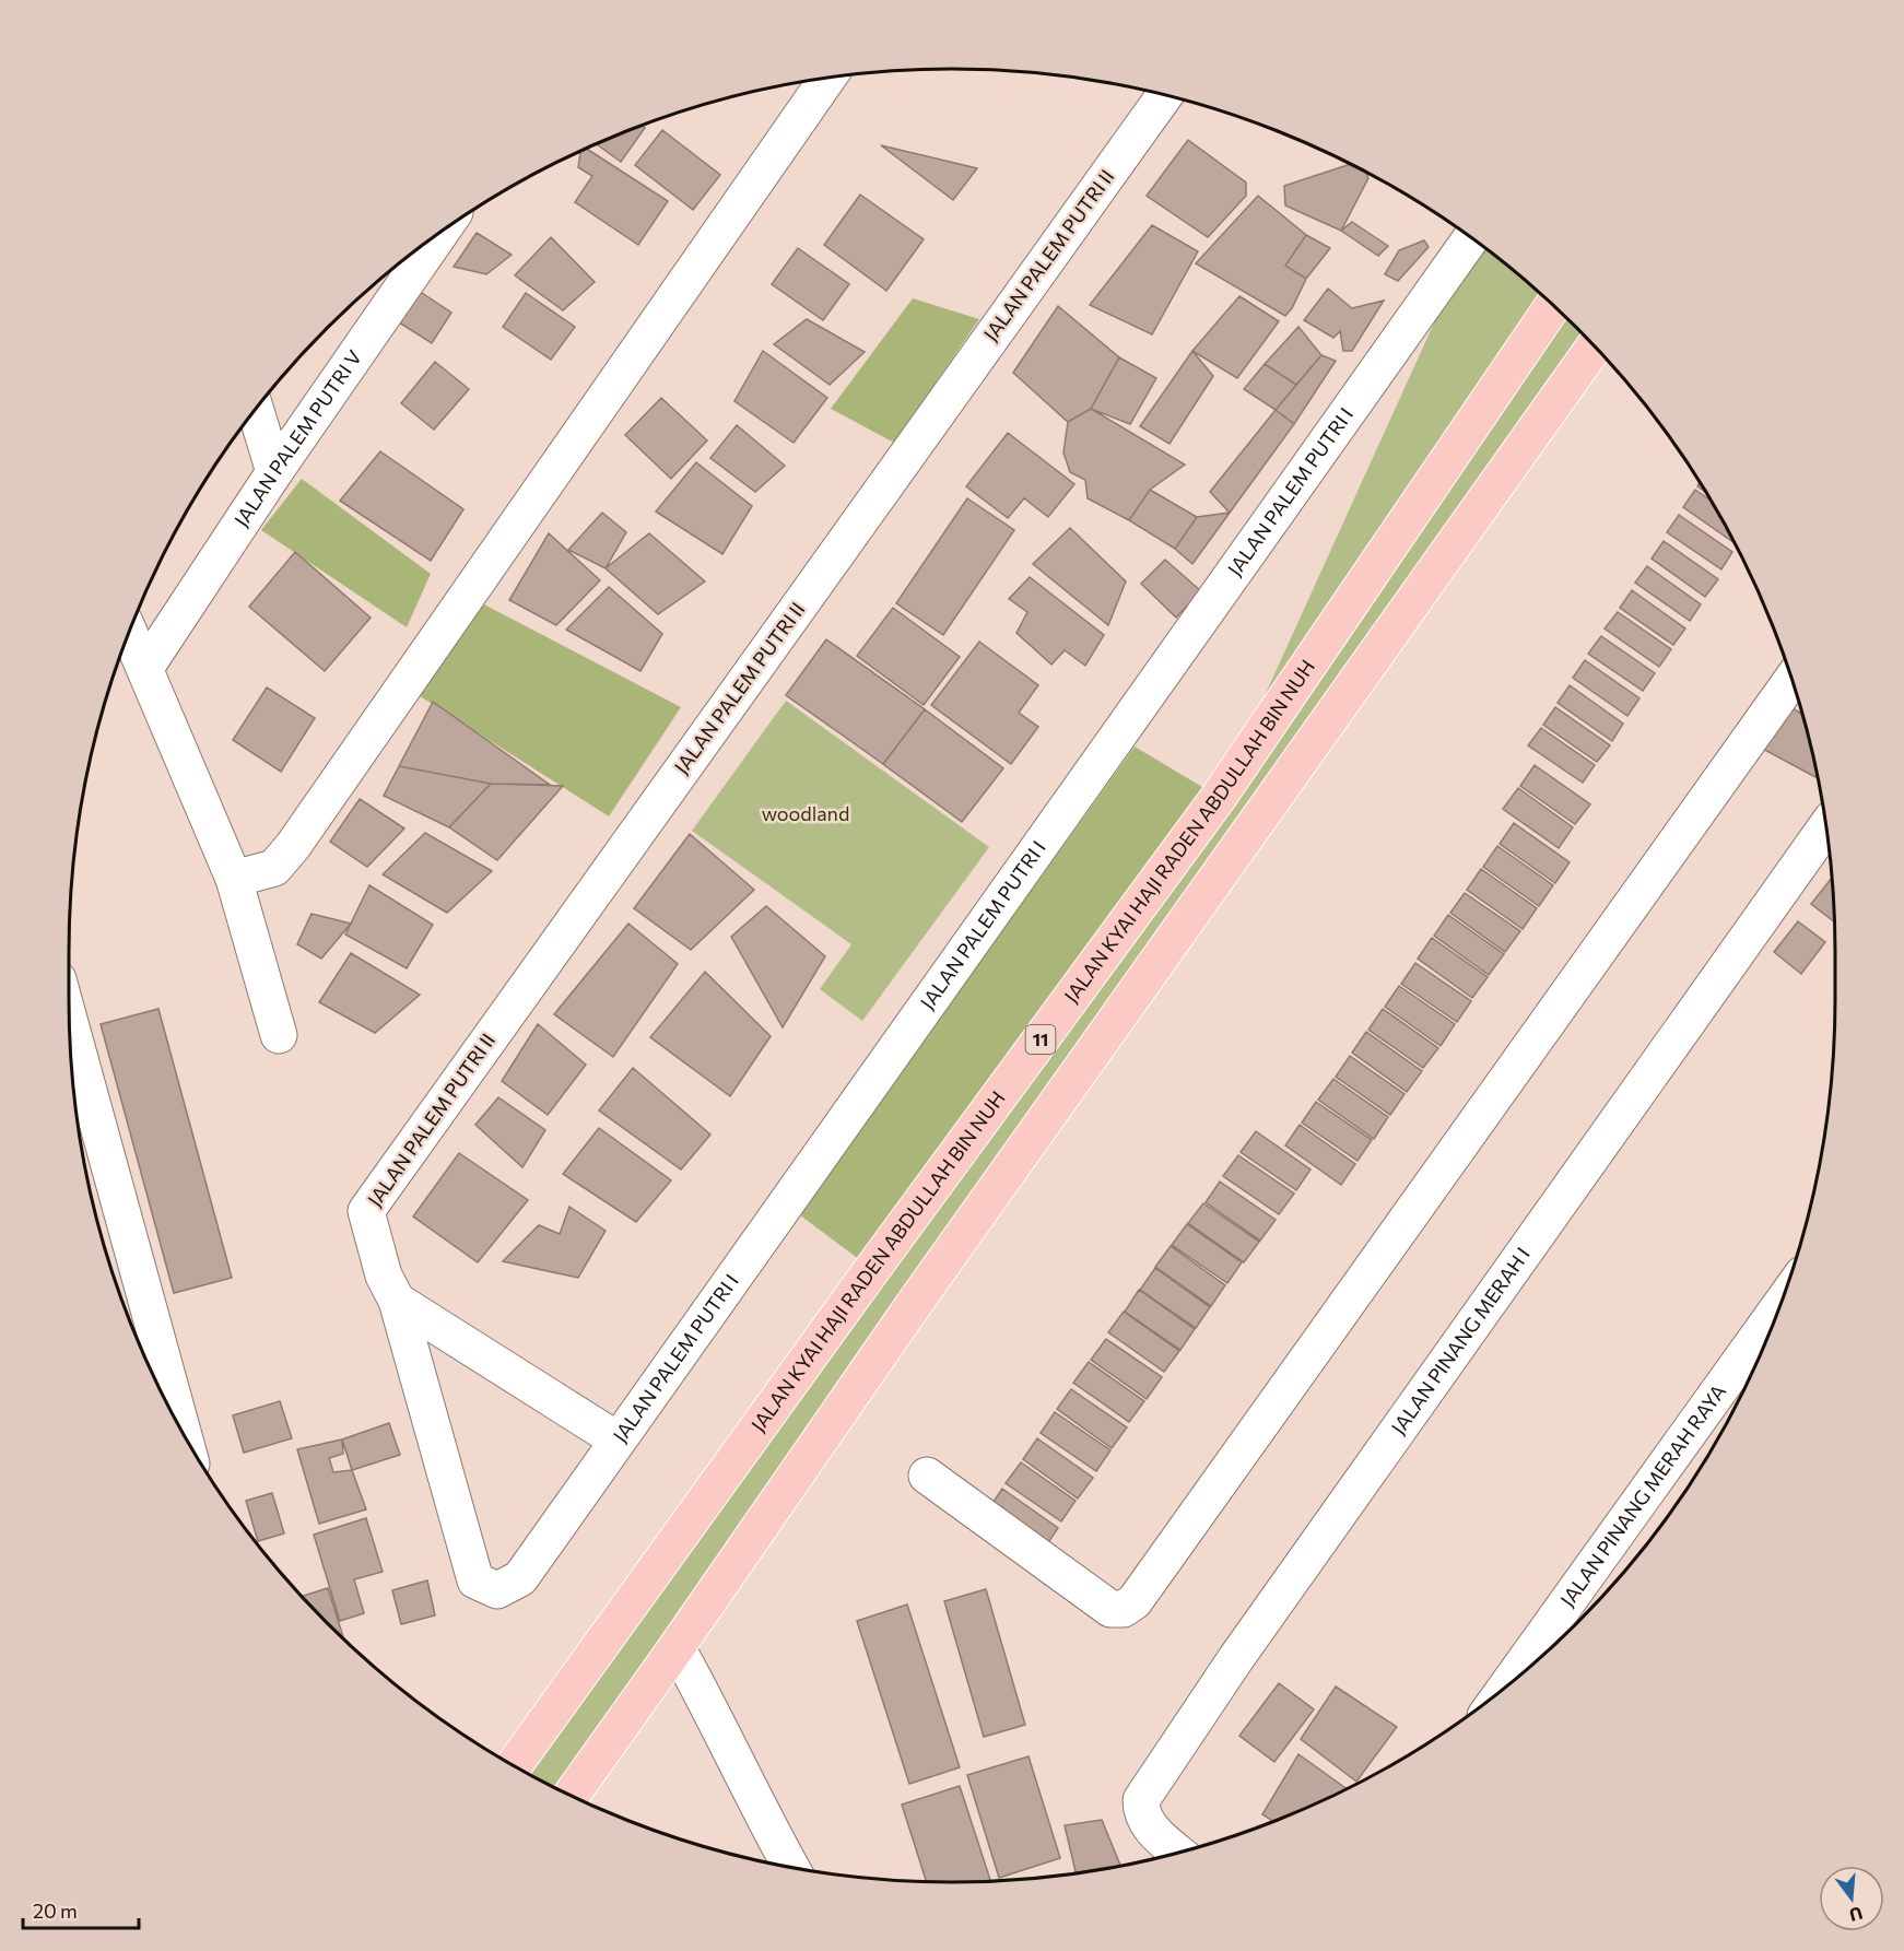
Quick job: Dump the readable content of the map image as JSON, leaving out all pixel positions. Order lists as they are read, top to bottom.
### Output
{
  "streets": {
    "highway": ["JALAN KYAI HAJI RADEN ABDULLAH BIN NUH", "11"],
    "street": [
      "JALAN PALEM PUTRI II",
      "JALAN PALEM PUTRI V",
      "JALAN PALEM PUTRI I",
      "JALAN PINANG MERAH I",
      "JALAN PINANG MERAH RAYA"
    ]
  },
  "crossings": [
    ["JALAN PALEM PUTRI II", "JALAN PALEM PUTRI I"]
  ],
  "parks": ["woodland"],
  "scale_bar": "20 m",
  "north": "bottom"
}
